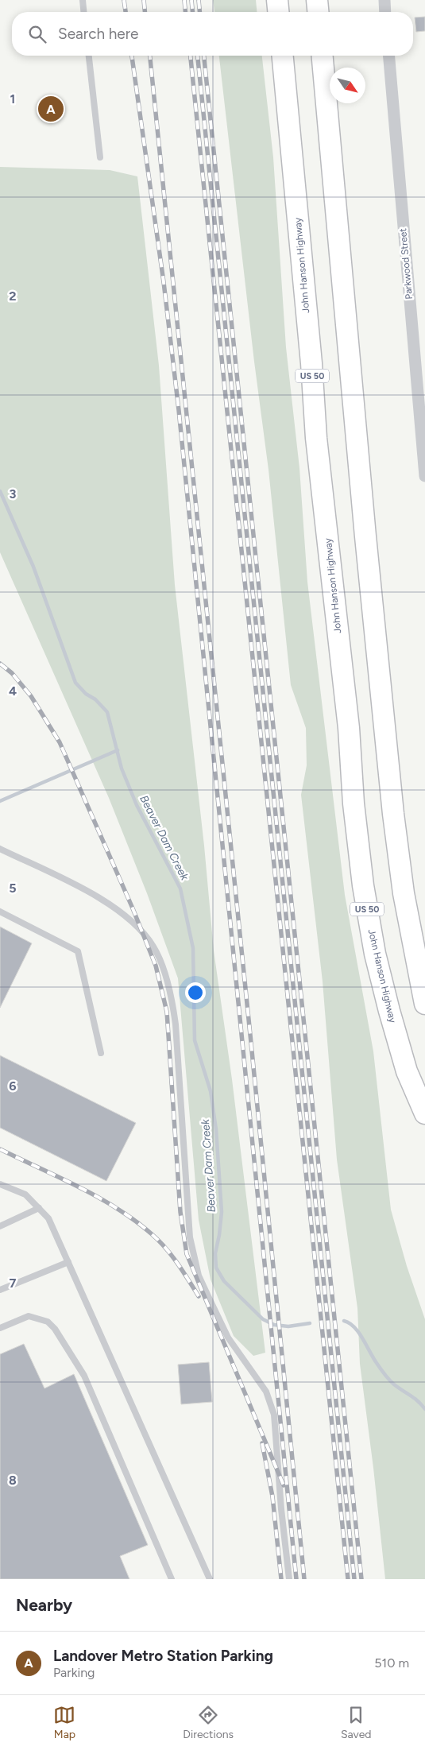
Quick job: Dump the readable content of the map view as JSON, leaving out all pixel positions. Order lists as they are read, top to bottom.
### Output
{
  "streets": {
    "highway": ["John Hanson Highway", "US 50"],
    "street": ["Parkwood Street"]
  },
  "water": ["Beaver Dam Creek"],
  "north": "bottom right",
  "page": {
    "search": "Search here",
    "pins": "A",
    "heading": "Nearby",
    "list": [
      {
        "mark": "A",
        "name": "Landover Metro Station Parking",
        "note": "Parking",
        "value": "510 m"
      }
    ],
    "nav": ["Map", "Directions", "Saved"]
  },
  "grid": {
    "rows": [
      "1",
      "2",
      "3",
      "4",
      "5",
      "6",
      "7",
      "8"
    ]
  }
}
